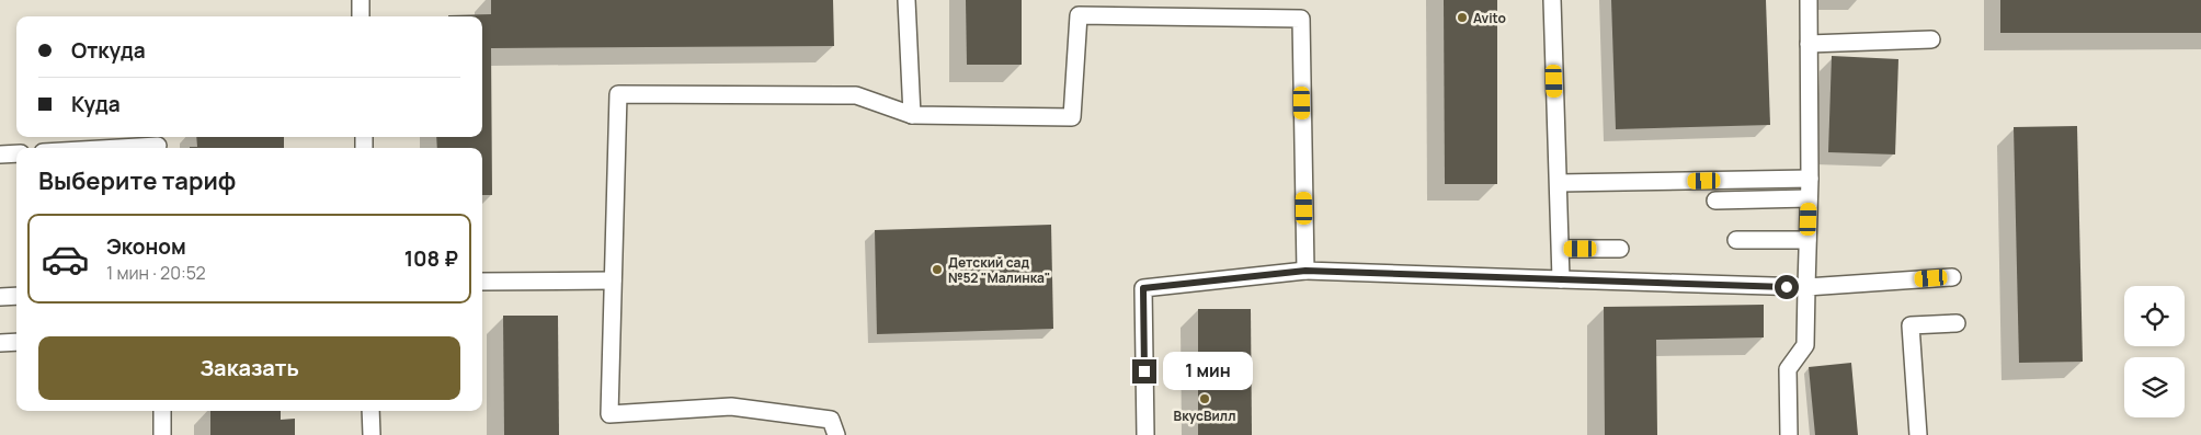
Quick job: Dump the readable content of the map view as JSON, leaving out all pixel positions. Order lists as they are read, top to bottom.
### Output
{
  "places": ["Avito", "Детский сад №52 \"Малинка\"", "ВкусВилл"],
  "page": {
    "banner": ["Откуда", "Куда"],
    "heading": "Выберите тариф",
    "list": [
      {
        "name": "Эконом",
        "note": "1 мин · 20:52",
        "value": "108 ₽"
      }
    ],
    "buttons": "Заказать",
    "bubble": "1 мин"
  }
}
